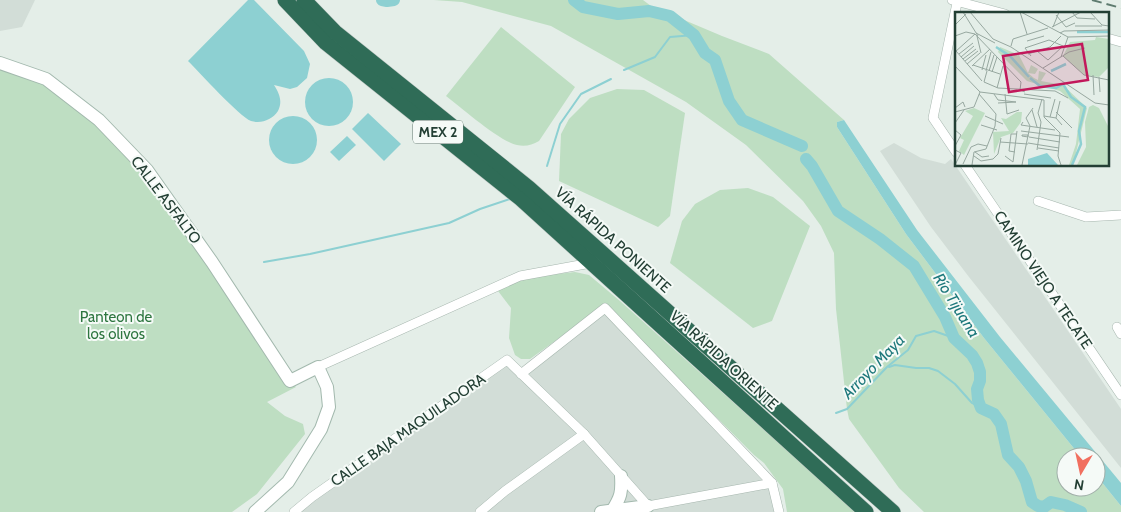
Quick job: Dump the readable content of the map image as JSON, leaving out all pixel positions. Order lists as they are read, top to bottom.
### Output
{
  "streets": {
    "highway": ["MEX 2", "VÍA RÁPIDA PONIENTE", "VÍA RÁPIDA ORIENTE"],
    "street": ["CALLE ASFALTO", "CAMINO VIEJO A TECATE", "CALLE BAJA MAQUILADORA"]
  },
  "water": ["Río Tijuana", "Arroyo Maya"],
  "parks": ["Panteon de los olivos"],
  "north": "bottom"
}
